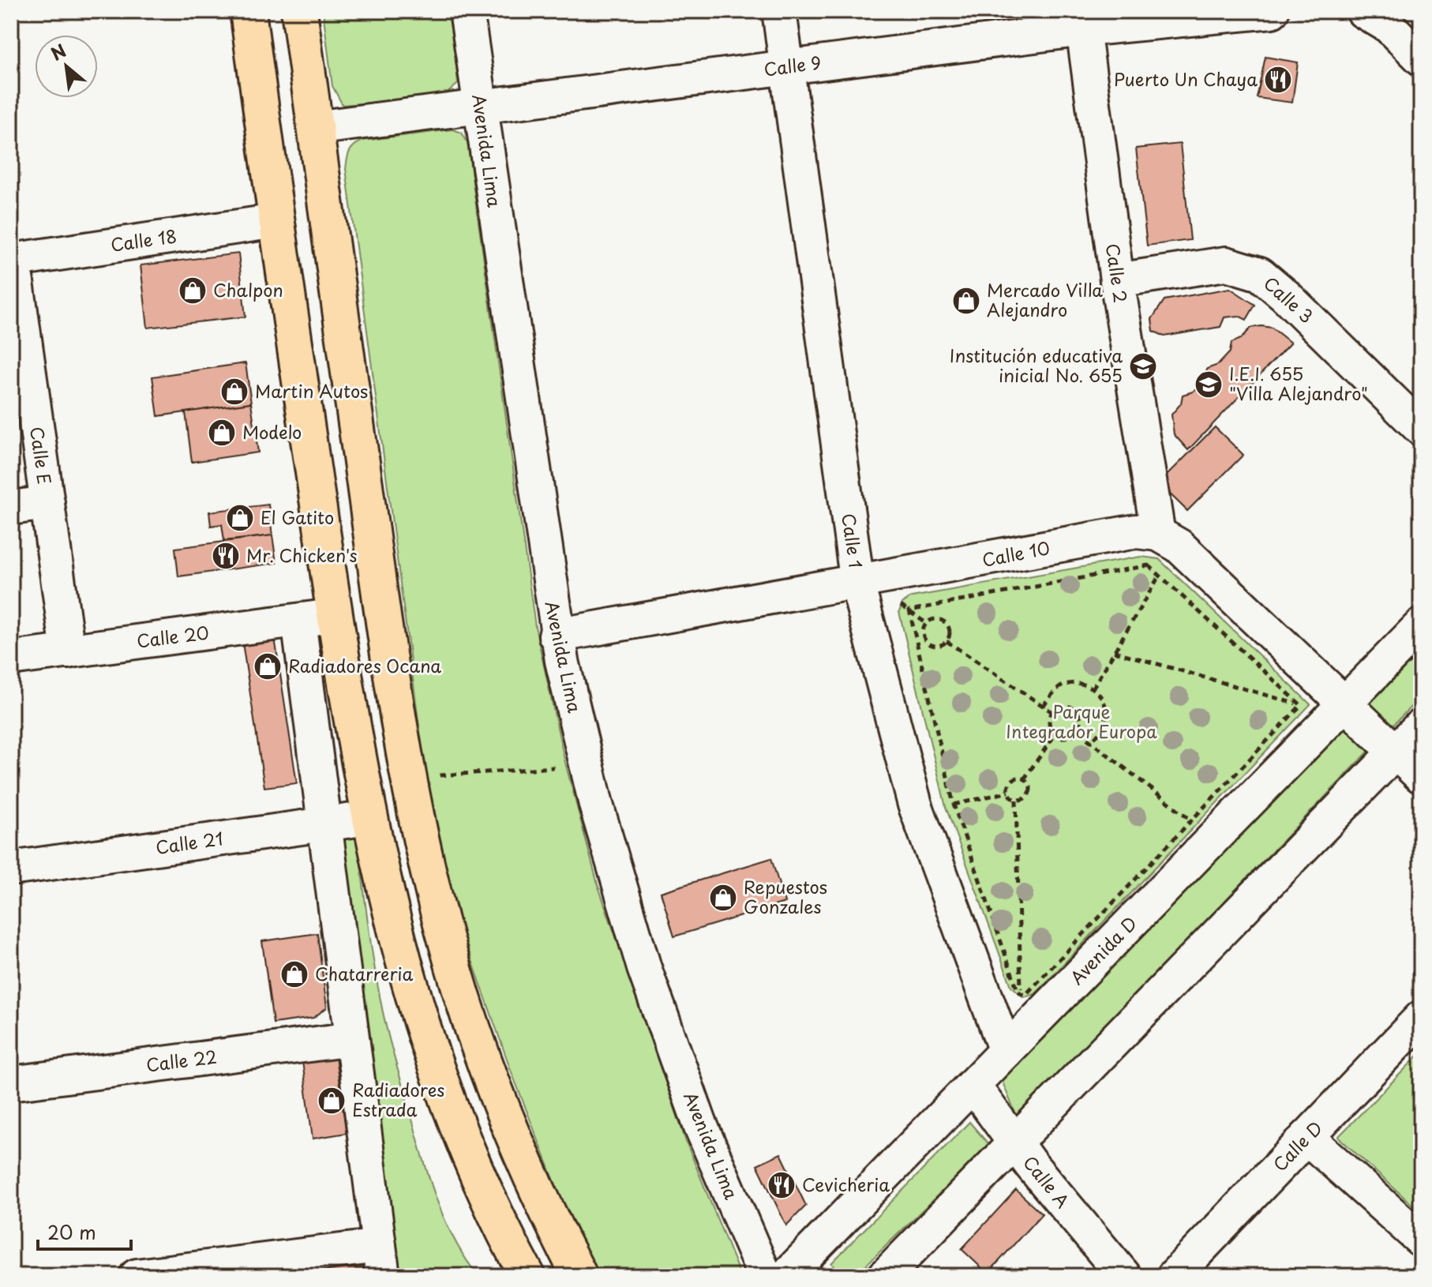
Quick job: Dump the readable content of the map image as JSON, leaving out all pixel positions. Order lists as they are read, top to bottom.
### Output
{
  "streets": {
    "street": [
      "Calle 9",
      "Avenida Lima",
      "Calle 18",
      "Calle 2",
      "Calle 3",
      "Calle E",
      "Calle 1",
      "Calle 10",
      "Calle 20",
      "Calle 21",
      "Avenida D",
      "Calle 22",
      "Calle D",
      "Calle A"
    ]
  },
  "crossings": [
    ["Calle 9", "Avenida Lima"],
    ["Calle 9", "Calle 2"],
    ["Calle 9", "Calle 1"],
    ["Avenida Lima", "Calle 10"],
    ["Calle 18", "Calle E"],
    ["Calle 2", "Calle 3"],
    ["Calle 2", "Calle 10"],
    ["Calle E", "Calle 20"],
    ["Calle 1", "Calle 10"],
    ["Calle 1", "Avenida D"],
    ["Avenida D", "Calle A"]
  ],
  "parks": ["Parque Integrador Europa"],
  "places": {
    "restaurant": ["Puerto Un Chaya", "Mr. Chicken's", "Cevicheria"],
    "shop": [
      "Chalpon",
      "Mercado Villa Alejandro",
      "Martin Autos",
      "Modelo",
      "El Gatito",
      "Radiadores Ocana",
      "Repuestos Gonzales",
      "Chatarreria",
      "Radiadores Estrada"
    ],
    "school or university": ["Institución educativa inicial No. 655", "I.E.I. 655 \"Villa Alejandro\""]
  },
  "scale_bar": "20 m",
  "north": "top left"
}
